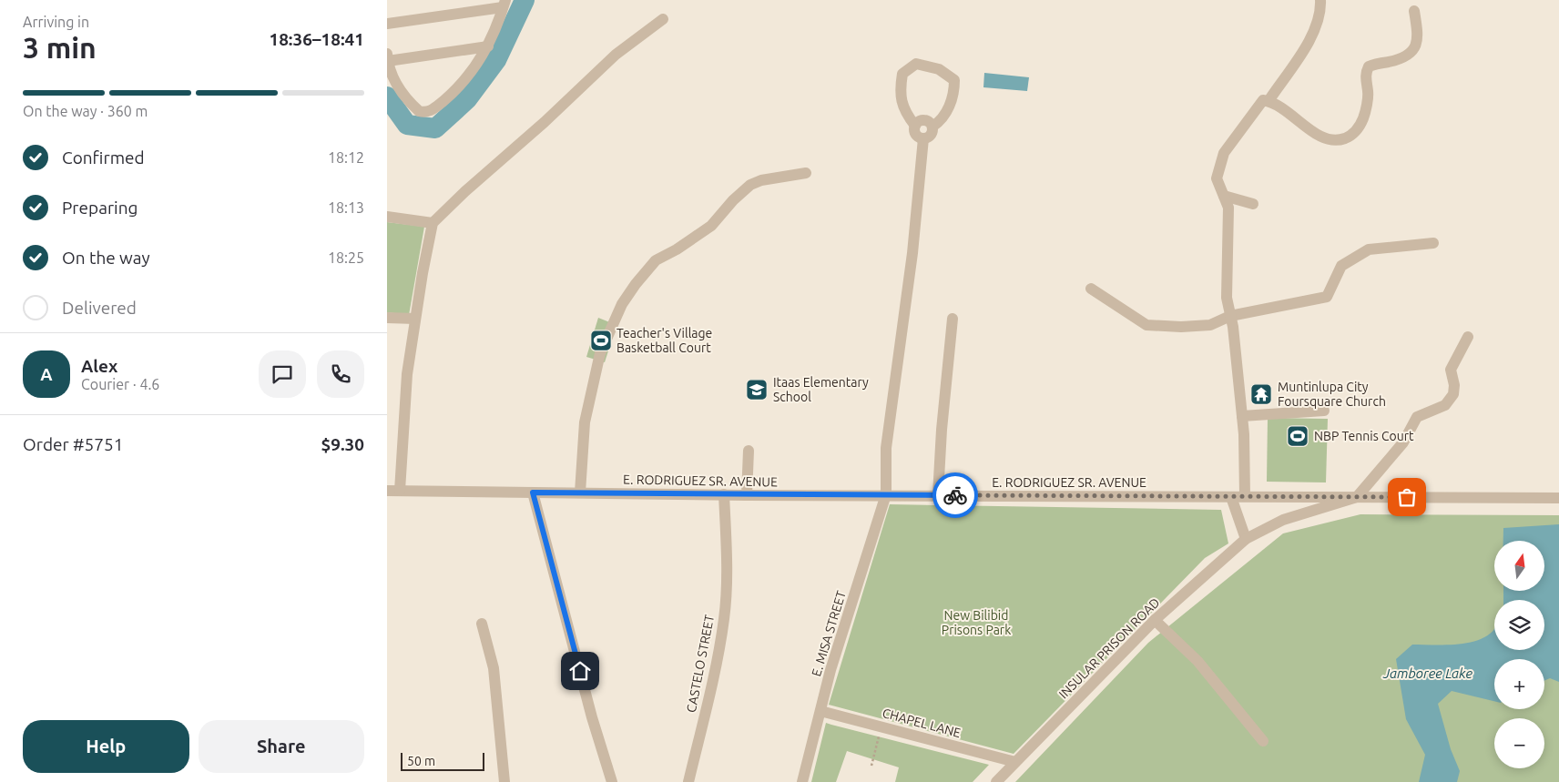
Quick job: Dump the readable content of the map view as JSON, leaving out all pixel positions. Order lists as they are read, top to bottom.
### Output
{
  "streets": {
    "street": [
      "E. RODRIGUEZ SR. AVENUE",
      "E. MISA STREET",
      "INSULAR PRISON ROAD",
      "CASTELO STREET",
      "CHAPEL LANE"
    ]
  },
  "crossings": [
    ["E. RODRIGUEZ SR. AVENUE", "E. MISA STREET"],
    ["E. RODRIGUEZ SR. AVENUE", "INSULAR PRISON ROAD"],
    ["E. RODRIGUEZ SR. AVENUE", "CASTELO STREET"],
    ["E. MISA STREET", "CHAPEL LANE"],
    ["INSULAR PRISON ROAD", "CHAPEL LANE"]
  ],
  "water": ["Jamboree Lake"],
  "parks": ["New Bilibid Prisons Park"],
  "places": {
    "sports": ["Teacher's Village Basketball Court", "NBP Tennis Court"],
    "school or university": ["Itaas Elementary School"],
    "temple": ["Muntinlupa City Foursquare Church"]
  },
  "scale_bar": "50 m",
  "north": "top",
  "page": {
    "heading": ["3 min", "Arriving in", "18:36–18:41"],
    "panel": [
      "Alex",
      "Courier · 4.6",
      "Order #5751",
      "$9.30"
    ],
    "bar": "On the way · 360 m",
    "list": [
      ["Confirmed", "18:12"],
      ["Preparing", "18:13"],
      ["On the way", "18:25"],
      "Delivered"
    ],
    "round": "A",
    "map_buttons": ["+", "−"],
    "buttons": ["Help", "Share"],
    "scale": "50 m"
  }
}
